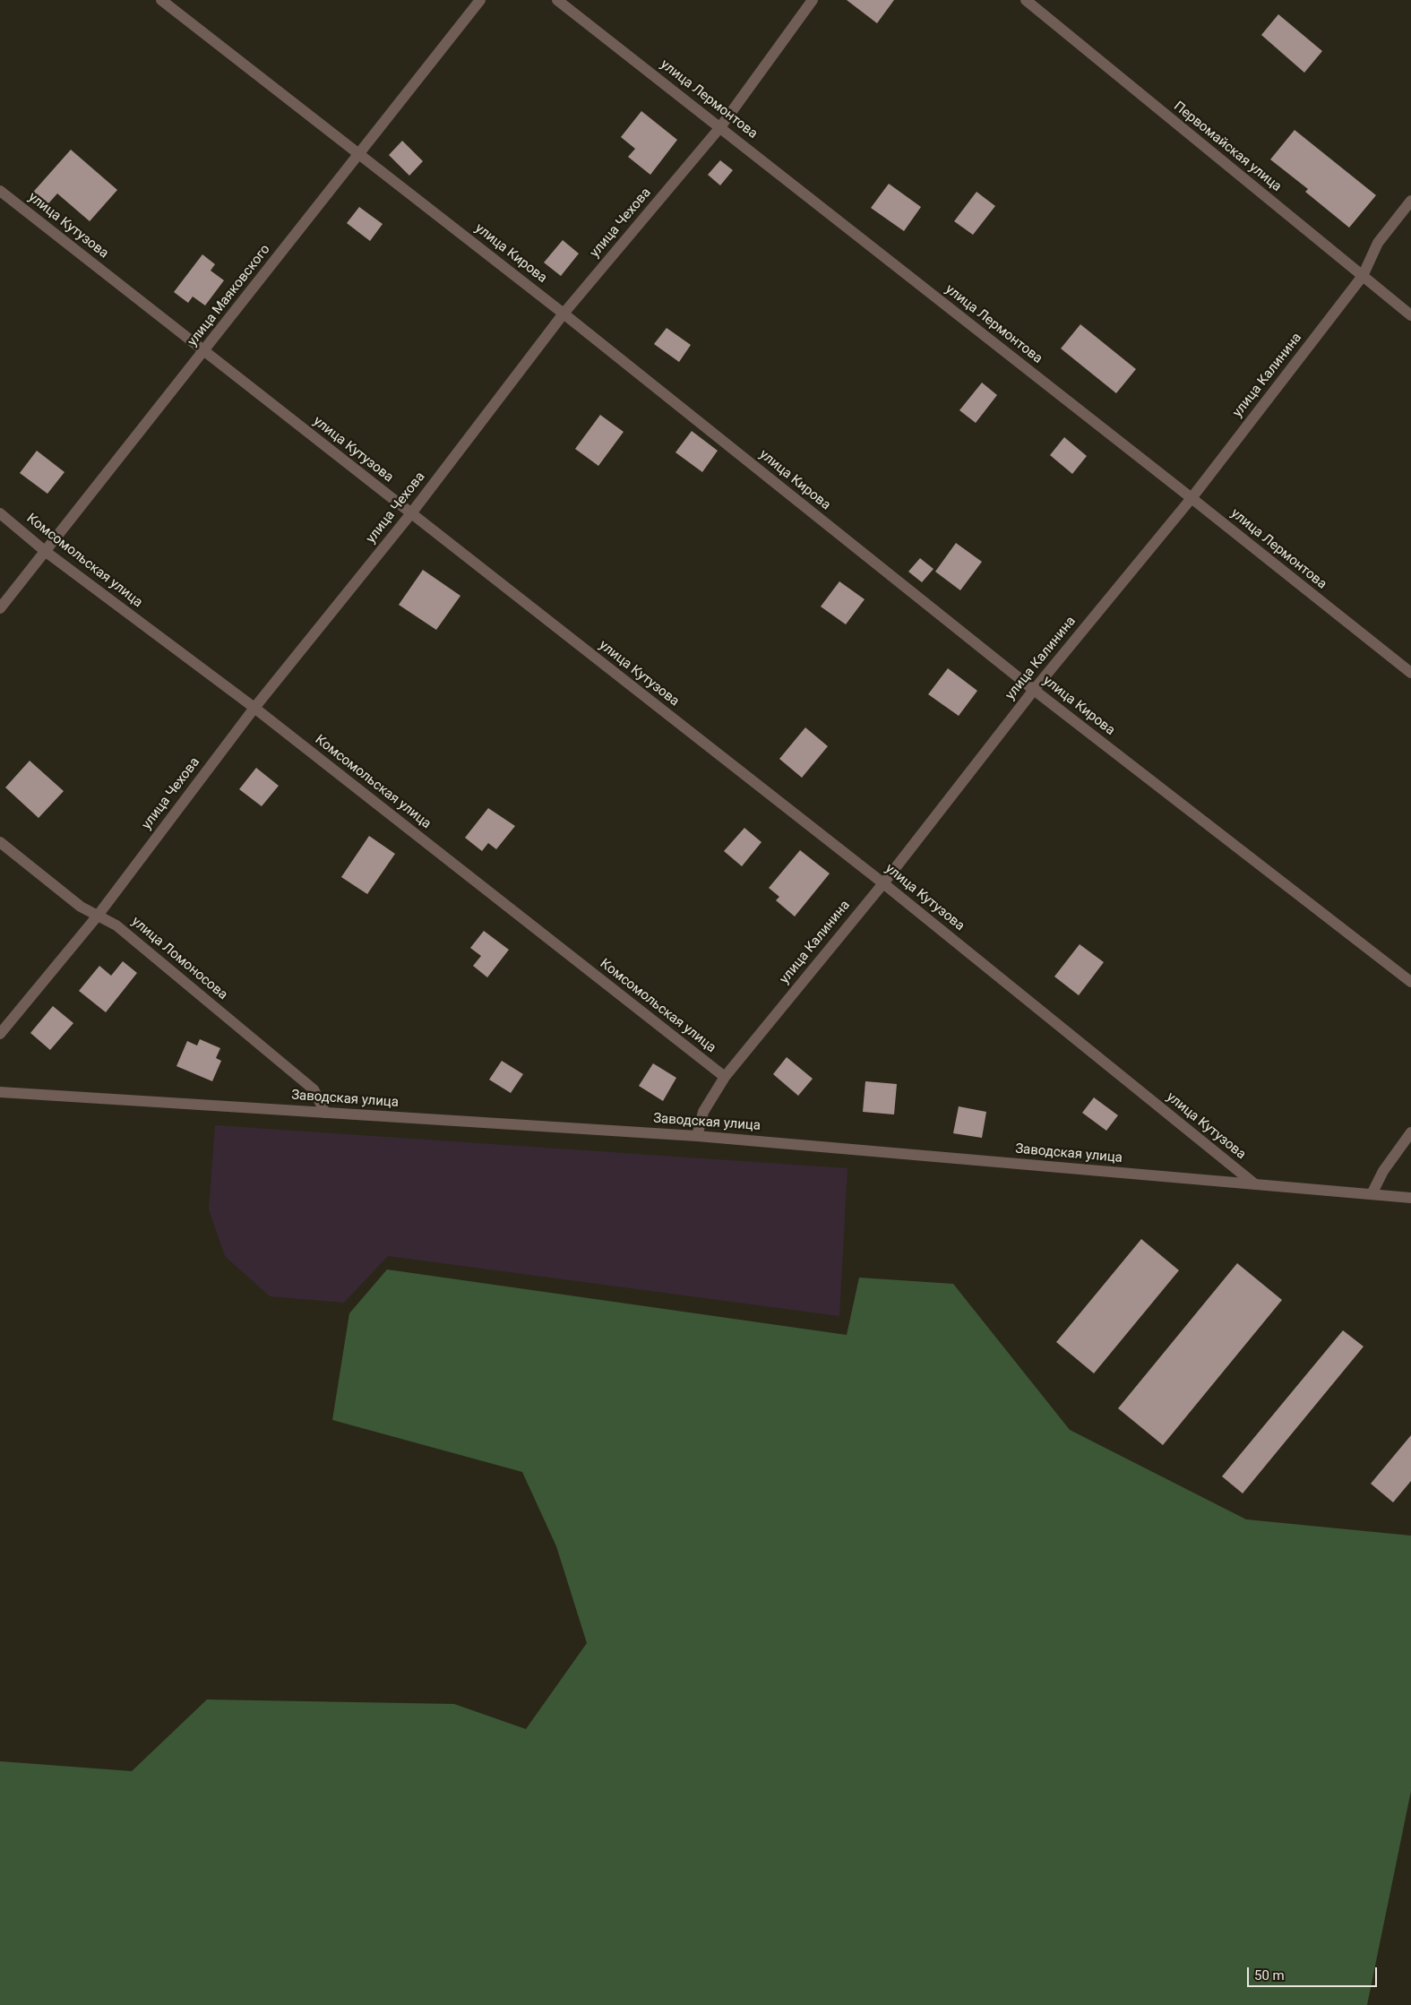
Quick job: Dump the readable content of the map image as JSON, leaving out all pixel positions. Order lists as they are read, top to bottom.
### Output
{
  "streets": {
    "street": [
      "улица Лермонтова",
      "Первомайская улица",
      "улица Чехова",
      "улица Кутузова",
      "улица Кирова",
      "улица Маяковского",
      "улица Калинина",
      "Комсомольская улица",
      "улица Ломоносова",
      "Заводская улица"
    ]
  },
  "crossings": [
    ["улица Лермонтова", "улица Чехова"],
    ["улица Лермонтова", "улица Калинина"],
    ["Первомайская улица", "улица Калинина"],
    ["улица Чехова", "улица Кутузова"],
    ["улица Чехова", "улица Кирова"],
    ["улица Чехова", "Комсомольская улица"],
    ["улица Чехова", "улица Ломоносова"],
    ["улица Кутузова", "улица Маяковского"],
    ["улица Кутузова", "улица Калинина"],
    ["улица Кутузова", "Заводская улица"],
    ["улица Кирова", "улица Маяковского"],
    ["улица Кирова", "улица Калинина"],
    ["улица Маяковского", "Комсомольская улица"],
    ["улица Калинина", "Комсомольская улица"],
    ["улица Калинина", "Заводская улица"],
    ["улица Ломоносова", "Заводская улица"]
  ],
  "scale_bar": "50 m"
}
